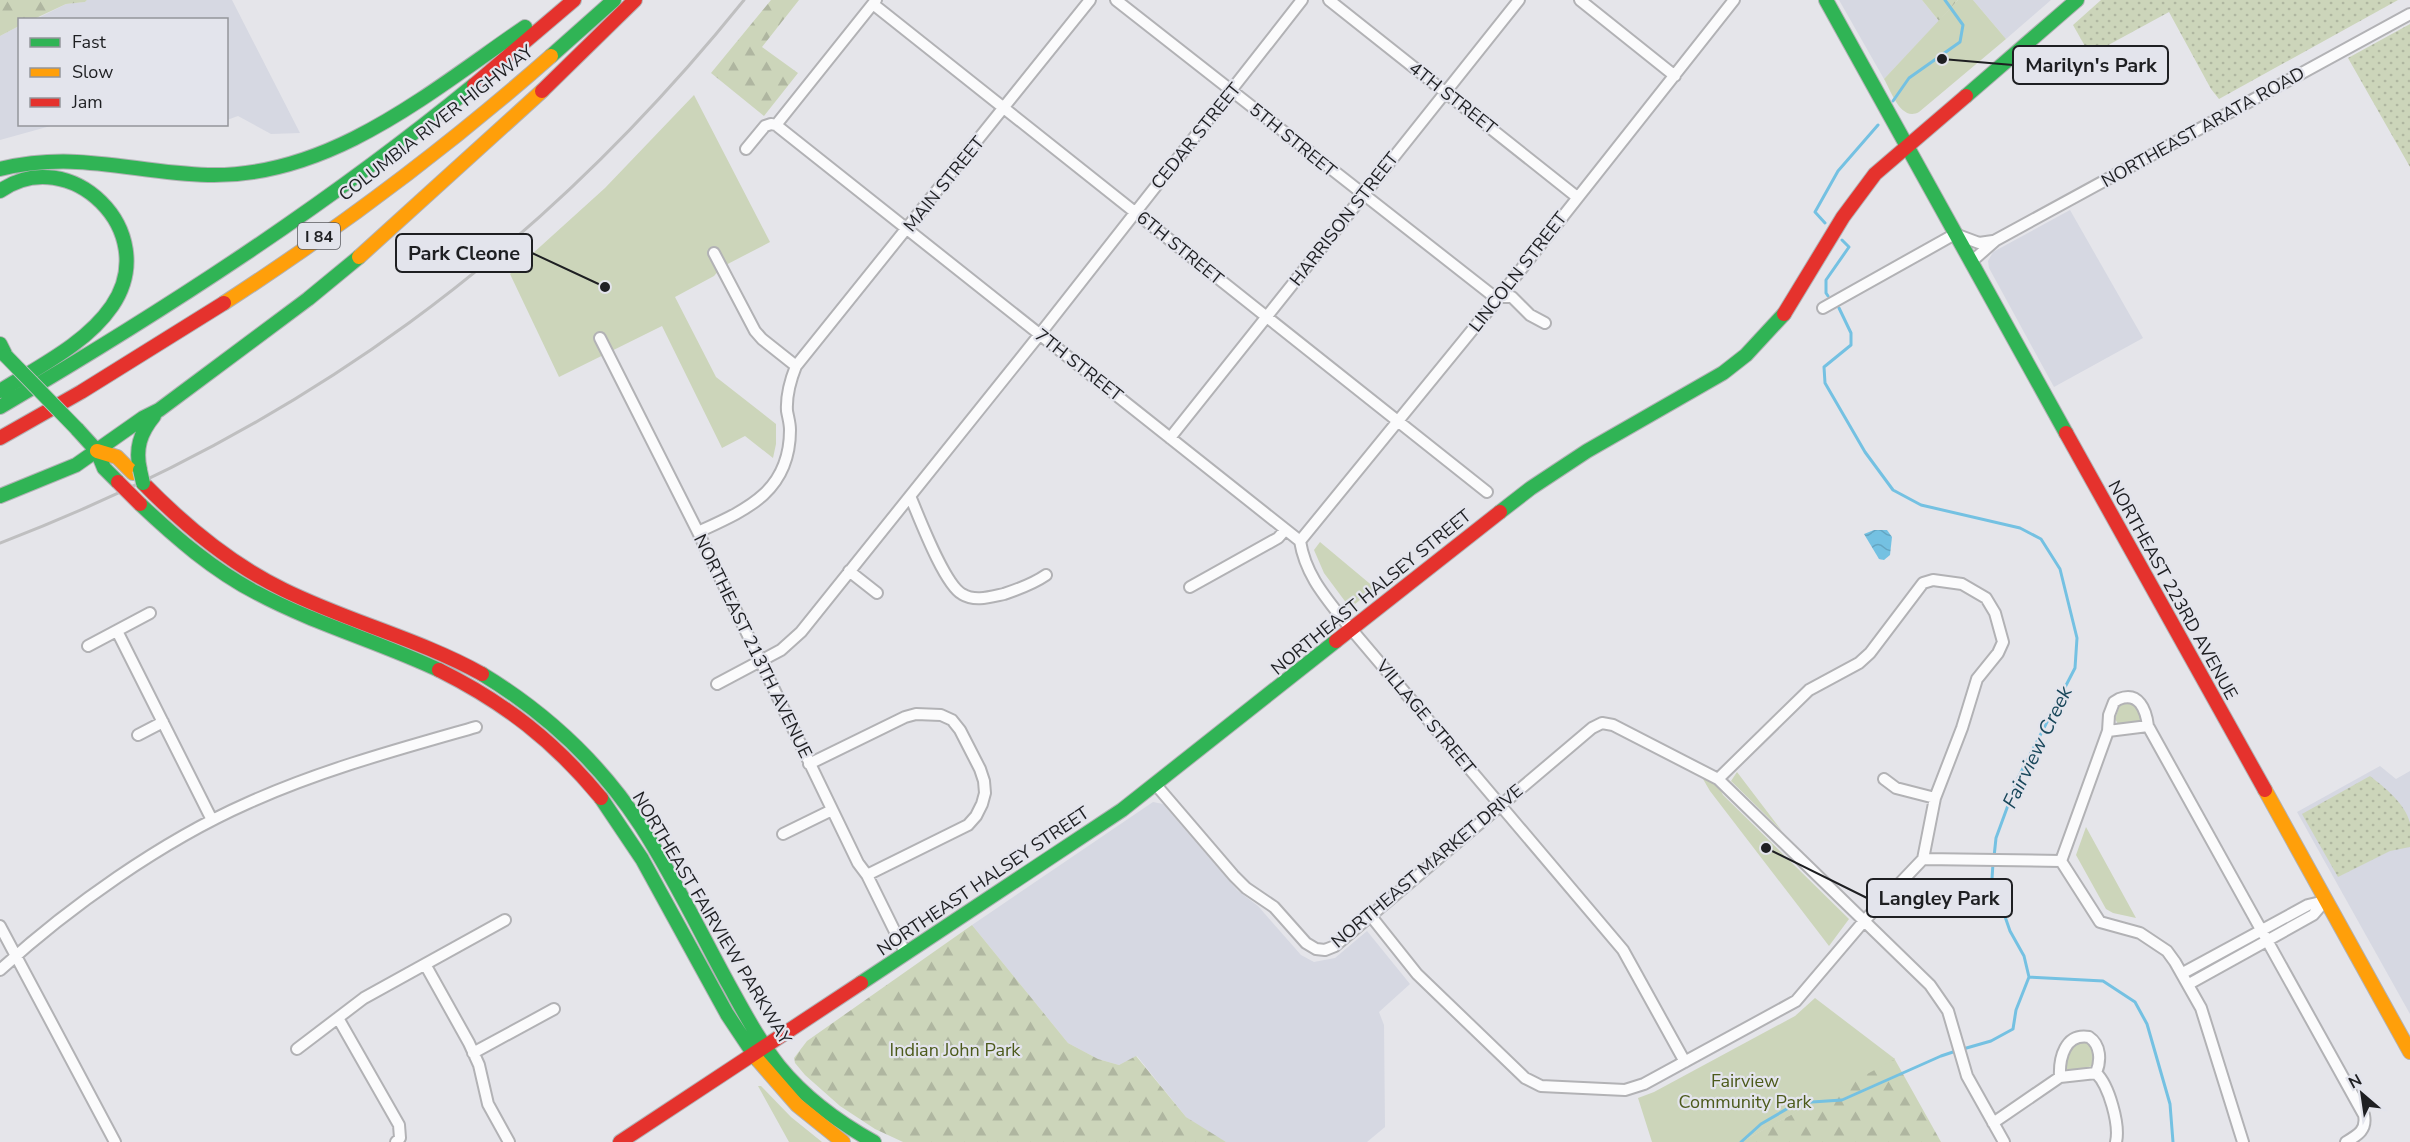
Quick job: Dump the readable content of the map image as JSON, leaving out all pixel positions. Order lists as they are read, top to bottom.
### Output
{
  "streets": {
    "main road": [
      "COLUMBIA RIVER HIGHWAY",
      "I 84",
      "NORTHEAST 223RD AVENUE",
      "NORTHEAST HALSEY STREET",
      "NORTHEAST FAIRVIEW PARKWAY"
    ],
    "street": [
      "4TH STREET",
      "NORTHEAST ARATA ROAD",
      "CEDAR STREET",
      "5TH STREET",
      "MAIN STREET",
      "HARRISON STREET",
      "6TH STREET",
      "LINCOLN STREET",
      "7TH STREET",
      "NORTHEAST 213TH AVENUE",
      "VILLAGE STREET",
      "NORTHEAST MARKET DRIVE"
    ]
  },
  "crossings": [
    ["4TH STREET", "HARRISON STREET"],
    ["4TH STREET", "LINCOLN STREET"],
    ["NORTHEAST ARATA ROAD", "NORTHEAST 223RD AVENUE"],
    ["CEDAR STREET", "5TH STREET"],
    ["CEDAR STREET", "6TH STREET"],
    ["CEDAR STREET", "7TH STREET"],
    ["CEDAR STREET", "NORTHEAST 213TH AVENUE"],
    ["5TH STREET", "HARRISON STREET"],
    ["5TH STREET", "LINCOLN STREET"],
    ["MAIN STREET", "6TH STREET"],
    ["MAIN STREET", "7TH STREET"],
    ["HARRISON STREET", "6TH STREET"],
    ["HARRISON STREET", "7TH STREET"],
    ["6TH STREET", "LINCOLN STREET"],
    ["LINCOLN STREET", "7TH STREET"],
    ["NORTHEAST 223RD AVENUE", "NORTHEAST HALSEY STREET"],
    ["NORTHEAST HALSEY STREET", "NORTHEAST 213TH AVENUE"],
    ["NORTHEAST HALSEY STREET", "VILLAGE STREET"],
    ["NORTHEAST HALSEY STREET", "NORTHEAST MARKET DRIVE"],
    ["NORTHEAST HALSEY STREET", "NORTHEAST FAIRVIEW PARKWAY"],
    ["VILLAGE STREET", "NORTHEAST MARKET DRIVE"]
  ],
  "water": ["Fairview Creek"],
  "parks": ["Indian John Park", "Fairview Community Park"],
  "places": ["Marilyn's Park", "Park Cleone", "Langley Park"],
  "legend": ["Fast", "Slow", "Jam"],
  "north": "top left"
}
